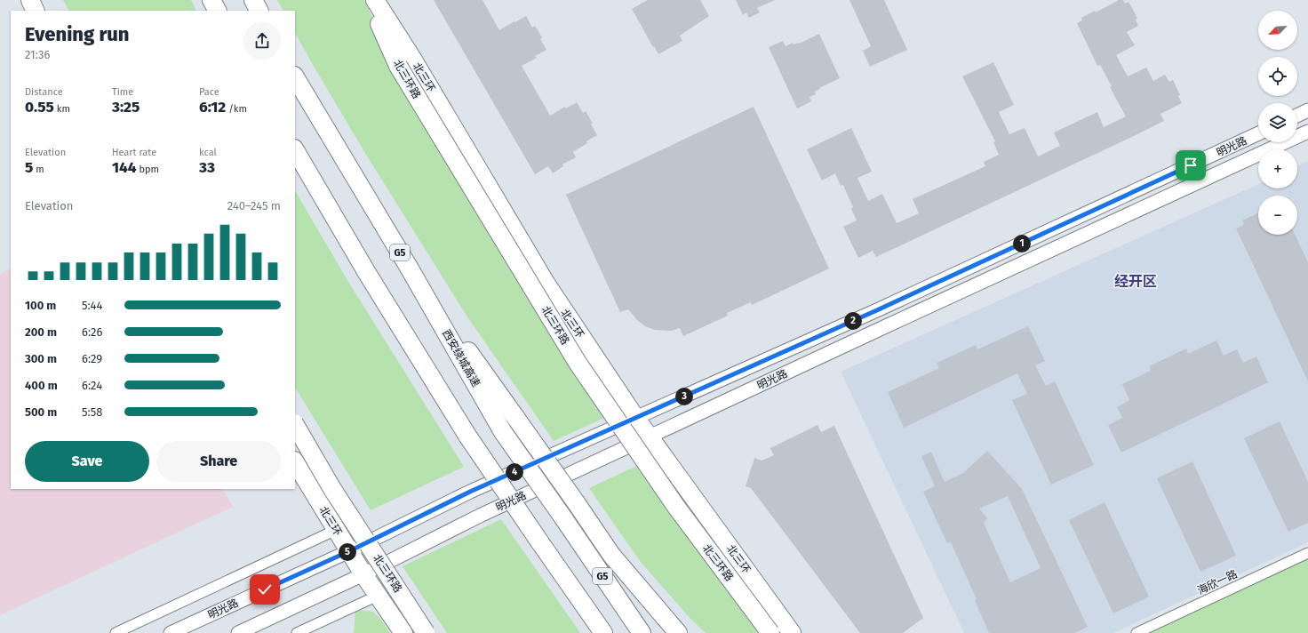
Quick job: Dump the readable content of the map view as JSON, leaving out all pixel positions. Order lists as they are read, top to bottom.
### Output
{
  "streets": {
    "highway": [
      "北三环",
      "北三环路",
      "G5",
      "西安绕城高速"
    ],
    "main road": ["明光路"],
    "street": ["海欣一路"]
  },
  "crossings": [
    ["北三环", "明光路"]
  ],
  "districts": ["经开区"],
  "north": "bottom left",
  "page": {
    "map_buttons": ["+", "−"],
    "heading": ["Evening run", "21:36"],
    "stats": [
      ["Distance", "0.55 km"],
      ["Time", "3:25"],
      ["Pace", "6:12 /km"],
      ["Elevation", "5 m"],
      ["Heart rate", "144 bpm"],
      ["kcal", "33"]
    ],
    "chart": ["Elevation", "240–245 m"],
    "pins": [
      "1",
      "2",
      "3",
      "4",
      "5"
    ],
    "list": [
      {
        "name": "100 m",
        "note": "5:44"
      },
      {
        "name": "200 m",
        "note": "6:26"
      },
      {
        "name": "300 m",
        "note": "6:29"
      },
      {
        "name": "400 m",
        "note": "6:24"
      },
      {
        "name": "500 m",
        "note": "5:58"
      }
    ],
    "buttons": ["Save", "Share"]
  }
}
